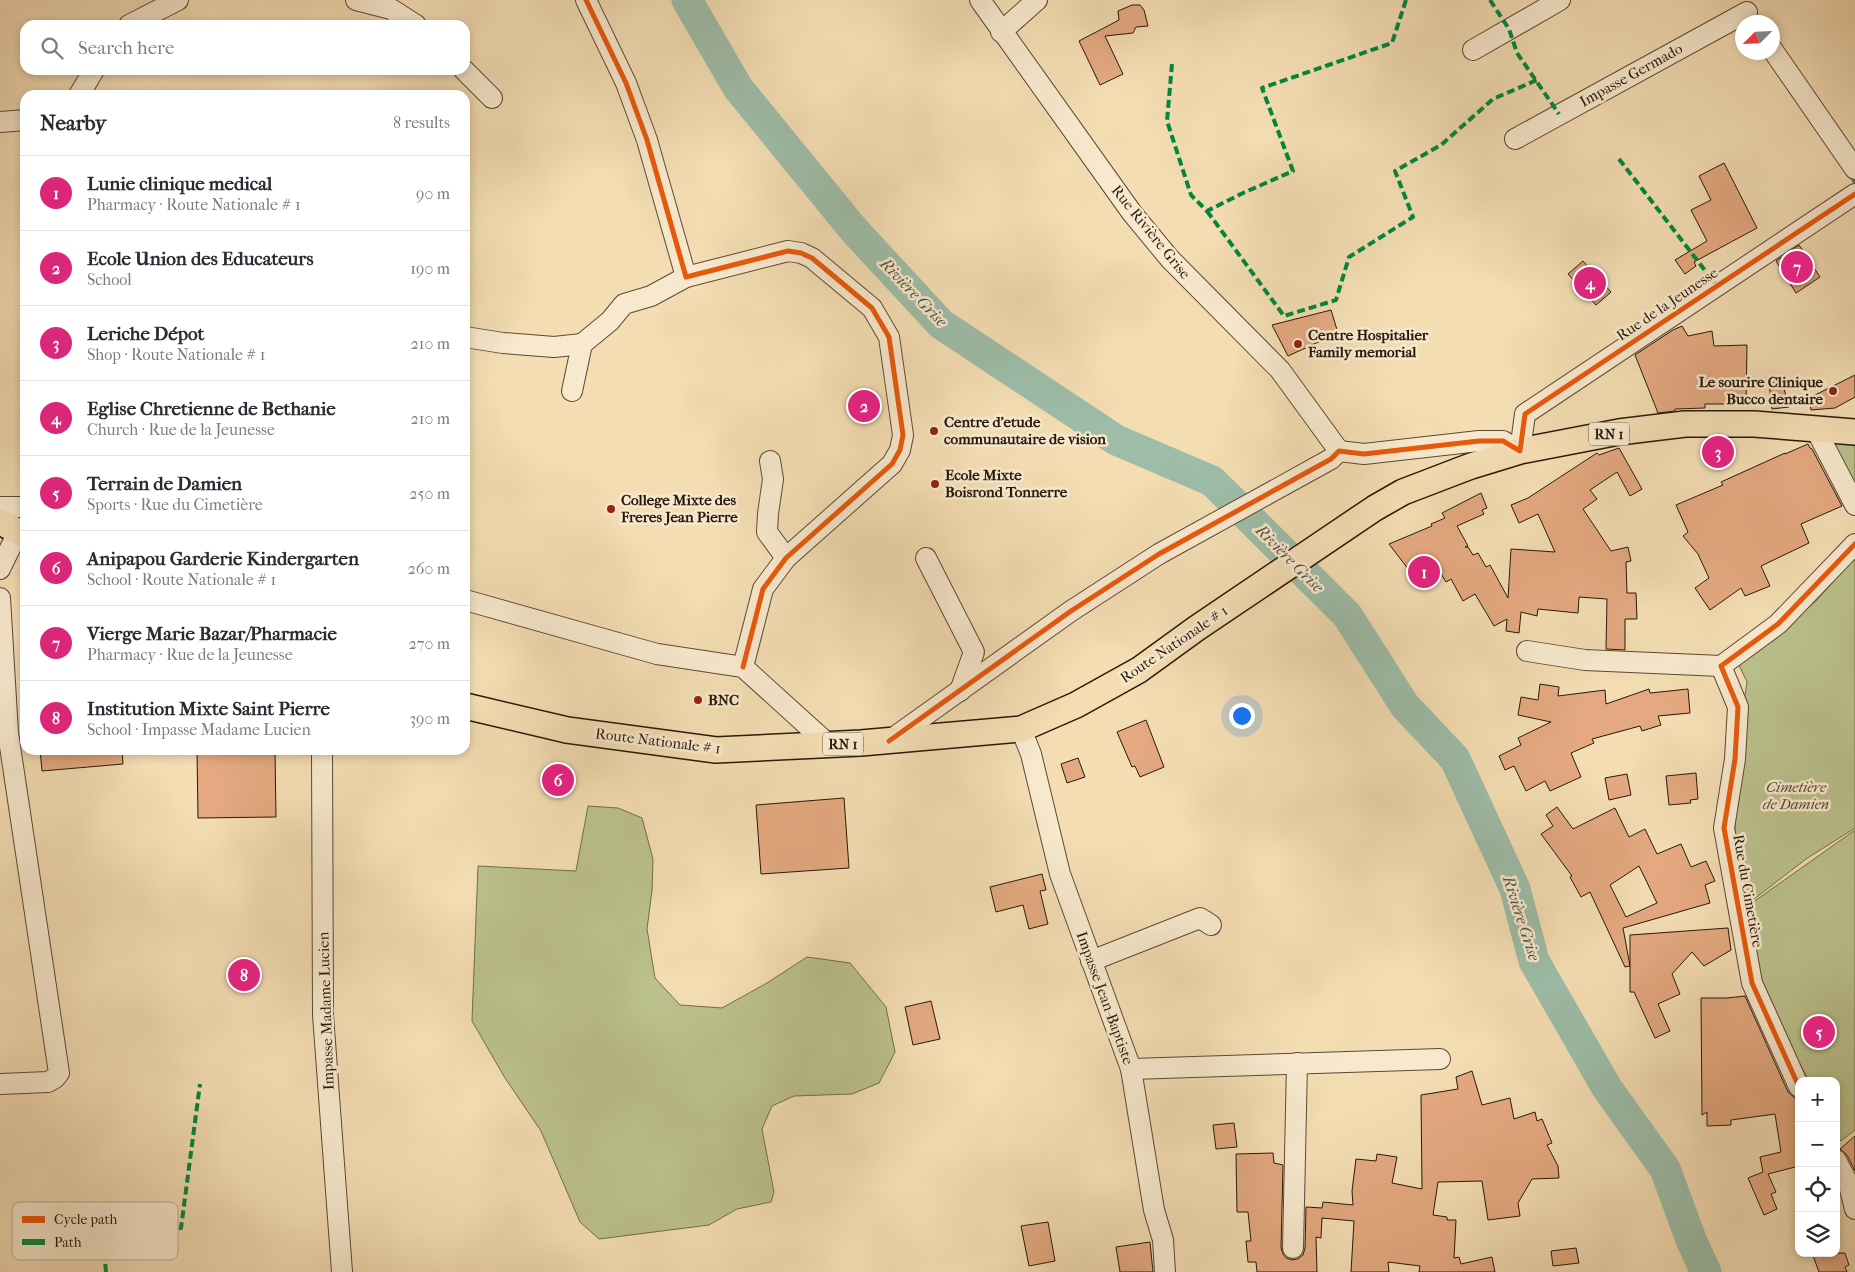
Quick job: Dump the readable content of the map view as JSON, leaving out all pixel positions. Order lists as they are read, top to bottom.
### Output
{
  "streets": {
    "main road": ["RN 1", "Route Nationale # 1"],
    "street": [
      "Impasse Germado",
      "Rue Rivière Grise",
      "Rue de la Jeunesse",
      "Rue du Cimetière",
      "Impasse Jean-Baptiste",
      "Impasse Madame Lucien"
    ]
  },
  "crossings": [
    ["Rue de la Jeunesse", "Route Nationale # 1"],
    ["Route Nationale # 1", "Impasse Jean-Baptiste"]
  ],
  "water": ["Rivière Grise"],
  "parks": ["Cimetière de Damien"],
  "places": [
    "Centre Hospitalier Family memorial",
    "Le sourire Clinique Bucco dentaire",
    "Centre d'etude communautaire de vision",
    "Ecole Mixte Boisrond Tonnerre",
    "College Mixte des Freres Jean Pierre",
    "BNC"
  ],
  "legend": ["Cycle path", "Path"],
  "north": "bottom left",
  "page": {
    "search": "Search here",
    "heading": ["Nearby", "8 results"],
    "list": [
      {
        "mark": "1",
        "name": "Lunie clinique medical",
        "note": "Pharmacy · Route Nationale # 1",
        "value": "90 m"
      },
      {
        "mark": "2",
        "name": "Ecole Union des Educateurs",
        "note": "School",
        "value": "190 m"
      },
      {
        "mark": "3",
        "name": "Leriche Dépot",
        "note": "Shop · Route Nationale # 1",
        "value": "210 m"
      },
      {
        "mark": "4",
        "name": "Eglise Chretienne de Bethanie",
        "note": "Church · Rue de la Jeunesse",
        "value": "210 m"
      },
      {
        "mark": "5",
        "name": "Terrain de Damien",
        "note": "Sports · Rue du Cimetière",
        "value": "250 m"
      },
      {
        "mark": "6",
        "name": "Anipapou Garderie Kindergarten",
        "note": "School · Route Nationale # 1",
        "value": "260 m"
      },
      {
        "mark": "7",
        "name": "Vierge Marie Bazar/Pharmacie",
        "note": "Pharmacy · Rue de la Jeunesse",
        "value": "270 m"
      },
      {
        "mark": "8",
        "name": "Institution Mixte Saint Pierre",
        "note": "School · Impasse Madame Lucien",
        "value": "390 m"
      }
    ],
    "pins": [
      "7",
      "4",
      "2",
      "3",
      "1",
      "6",
      "8",
      "5"
    ],
    "map_buttons": ["+", "−"]
  }
}
